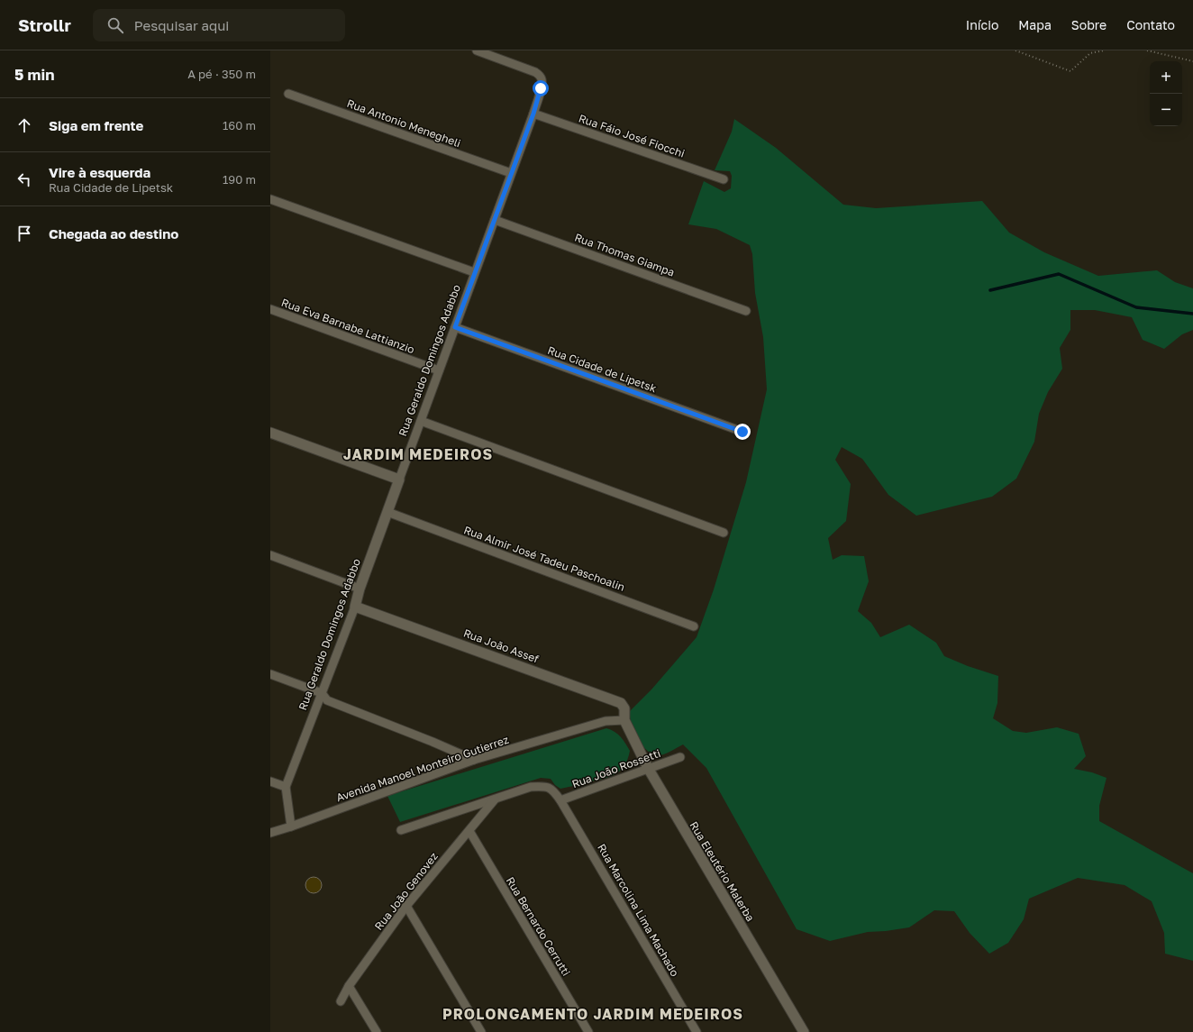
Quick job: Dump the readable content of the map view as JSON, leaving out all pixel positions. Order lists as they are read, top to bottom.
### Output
{
  "streets": {
    "street": [
      "Rua Antonio Menegheli",
      "Rua Fáio José Fiocchi",
      "Rua Thomas Giampa",
      "Rua Eva Barnabe Lattianzio",
      "Rua Geraldo Domingos Adabbo",
      "Rua Cidade de Lipetsk",
      "Rua Almir José Tadeu Paschoalin",
      "Rua João Assef",
      "Avenida Manoel Monteiro Gutierrez",
      "Rua João Rossetti",
      "Rua Eleutério Malerba",
      "Rua João Genovez",
      "Rua Marcolina Lima Machado",
      "Rua Bernardo Cerrutti"
    ]
  },
  "crossings": [
    ["Rua Antonio Menegheli", "Rua Geraldo Domingos Adabbo"],
    ["Rua Fáio José Fiocchi", "Rua Geraldo Domingos Adabbo"],
    ["Rua Thomas Giampa", "Rua Geraldo Domingos Adabbo"],
    ["Rua Eva Barnabe Lattianzio", "Rua Geraldo Domingos Adabbo"],
    ["Rua Geraldo Domingos Adabbo", "Rua Cidade de Lipetsk"],
    ["Rua Geraldo Domingos Adabbo", "Rua Almir José Tadeu Paschoalin"],
    ["Rua Geraldo Domingos Adabbo", "Rua João Assef"],
    ["Rua João Assef", "Avenida Manoel Monteiro Gutierrez"],
    ["Rua João Assef", "Rua Eleutério Malerba"],
    ["Avenida Manoel Monteiro Gutierrez", "Rua Eleutério Malerba"],
    ["Rua João Rossetti", "Rua Eleutério Malerba"],
    ["Rua João Rossetti", "Rua Marcolina Lima Machado"],
    ["Rua João Genovez", "Rua Marcolina Lima Machado"],
    ["Rua João Genovez", "Rua Bernardo Cerrutti"]
  ],
  "districts": ["JARDIM MEDEIROS", "PROLONGAMENTO JARDIM MEDEIROS"],
  "page": {
    "header": "Strollr",
    "search": "Pesquisar aqui",
    "nav": [
      "Início",
      "Mapa",
      "Sobre",
      "Contato"
    ],
    "heading": ["5 min", "A pé · 350 m"],
    "map_buttons": ["+", "−"],
    "list": [
      ["Siga em frente", "160 m"],
      ["Vire à esquerda", "Rua Cidade de Lipetsk", "190 m"],
      "Chegada ao destino"
    ]
  }
}
